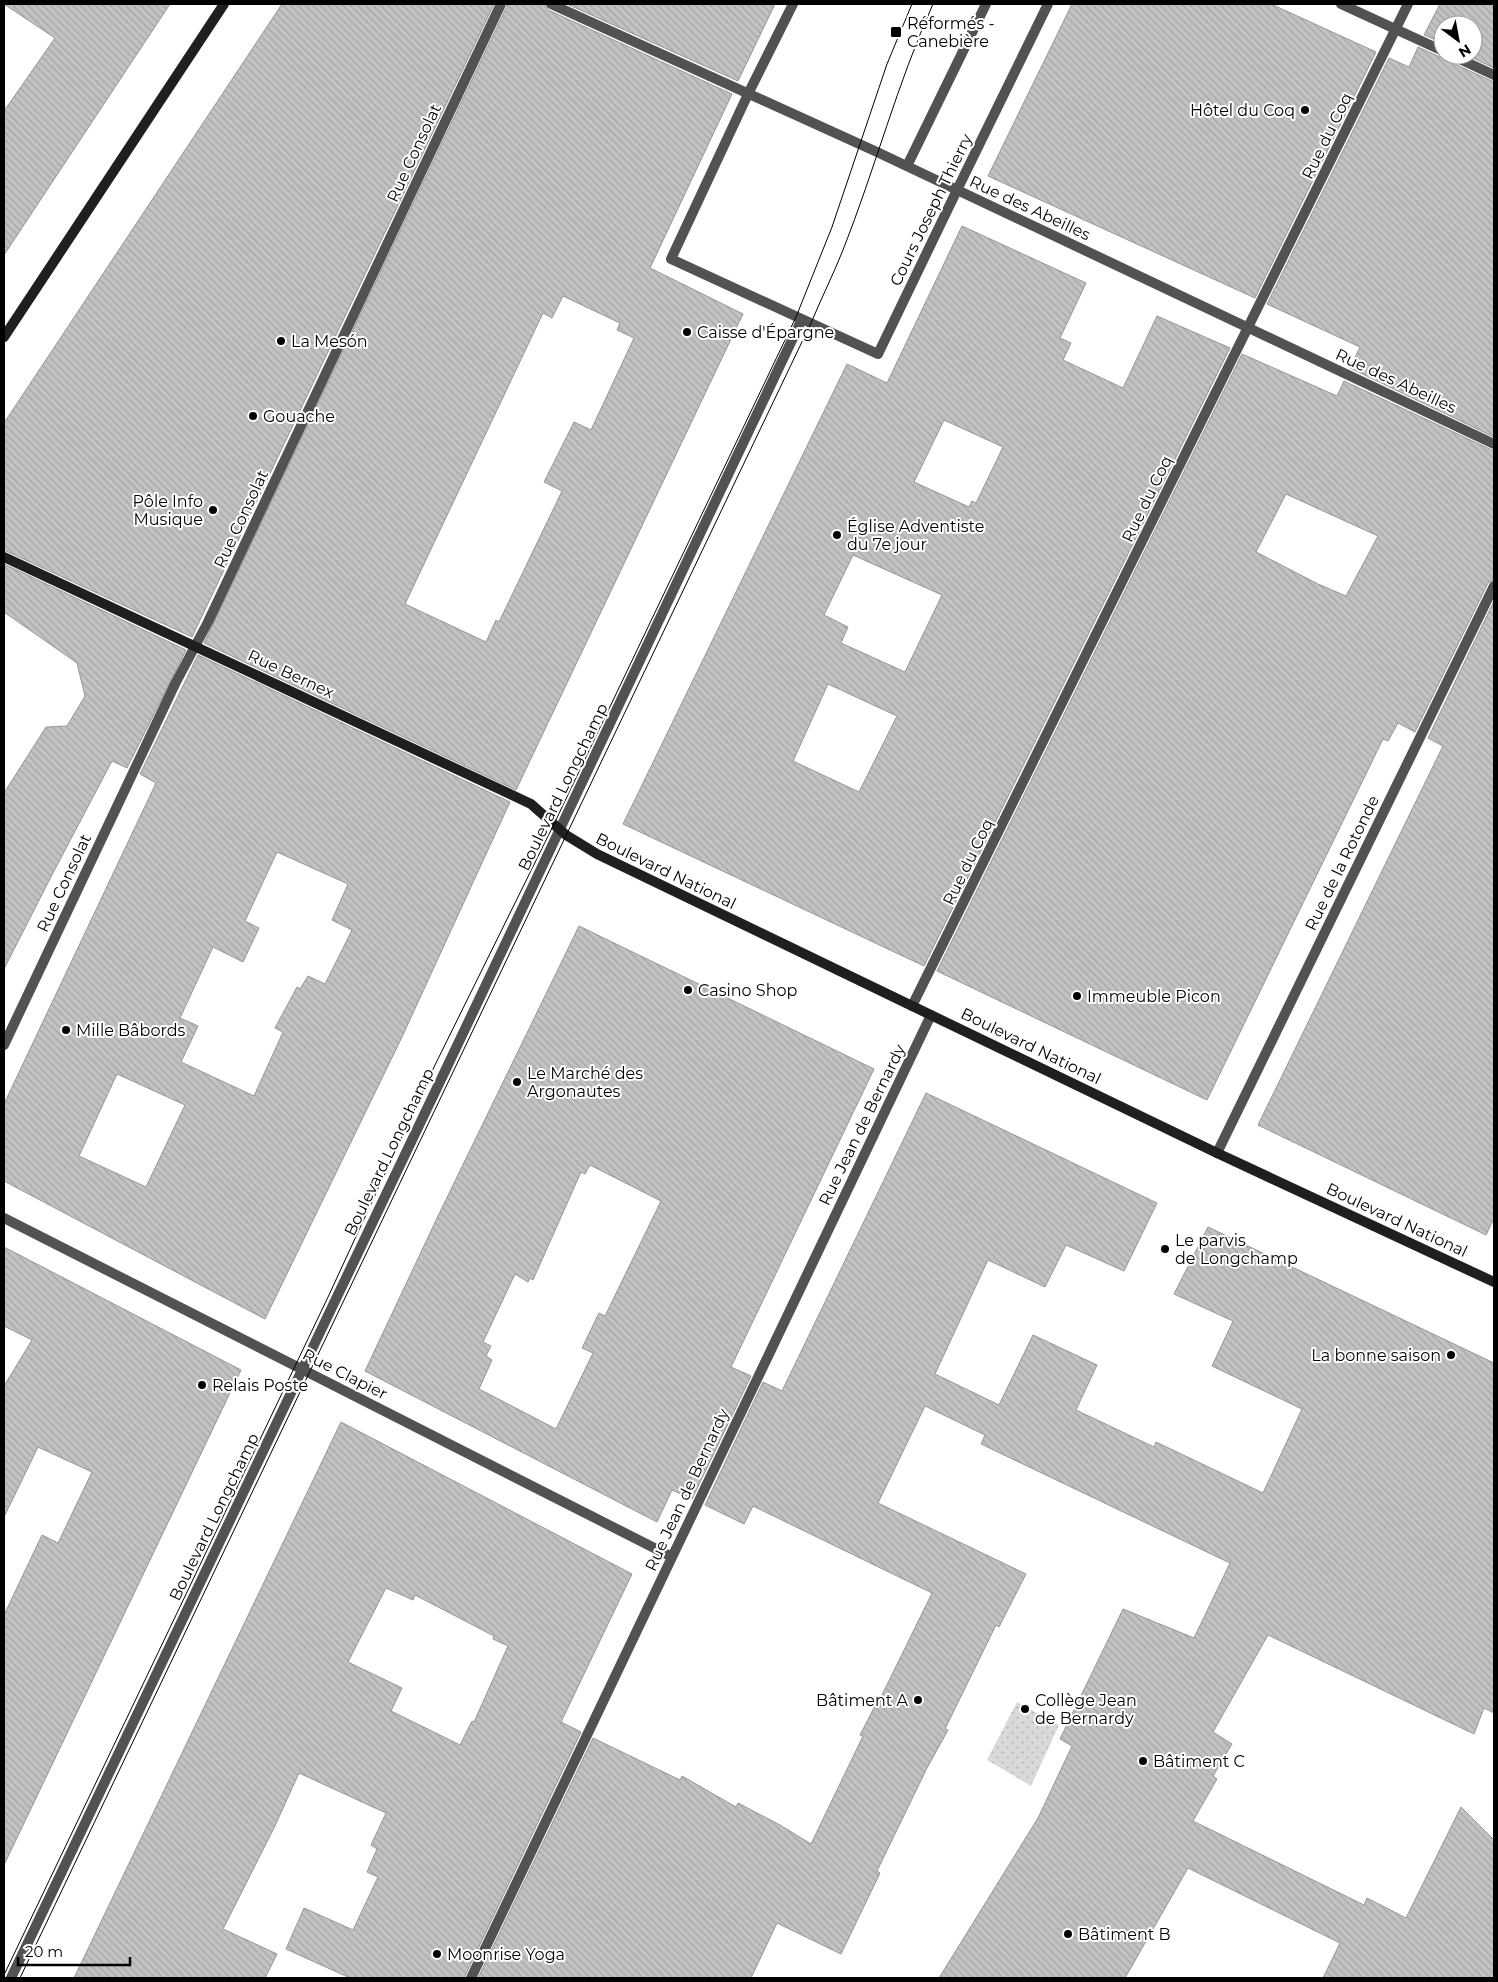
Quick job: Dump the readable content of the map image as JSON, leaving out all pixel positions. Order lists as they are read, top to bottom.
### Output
{
  "streets": {
    "main road": ["Rue Bernex", "Boulevard National"],
    "street": [
      "Rue du Coq",
      "Rue Consolat",
      "Rue des Abeilles",
      "Cours Joseph Thierry",
      "Boulevard Longchamp",
      "Rue de la Rotonde",
      "Rue Jean de Bernardy",
      "Rue Clapier"
    ]
  },
  "crossings": [
    ["Rue du Coq", "Rue des Abeilles"],
    ["Rue du Coq", "Boulevard National"],
    ["Rue Consolat", "Rue Bernex"],
    ["Rue des Abeilles", "Cours Joseph Thierry"],
    ["Cours Joseph Thierry", "Boulevard Longchamp"],
    ["Rue Bernex", "Boulevard Longchamp"],
    ["Rue Bernex", "Boulevard National"],
    ["Boulevard Longchamp", "Boulevard National"],
    ["Boulevard Longchamp", "Rue Clapier"],
    ["Rue de la Rotonde", "Boulevard National"],
    ["Boulevard National", "Rue Jean de Bernardy"],
    ["Rue Jean de Bernardy", "Rue Clapier"]
  ],
  "places": {
    "transit": ["Réformés - Canebière"],
    "other": [
      "Hôtel du Coq",
      "Caisse d'Épargne",
      "La Mesón",
      "Gouache",
      "Pôle Info Musique",
      "Église Adventiste du 7e jour",
      "Casino Shop",
      "Immeuble Picon",
      "Mille Bâbords",
      "Le Marché des Argonautes",
      "Le parvis de Longchamp",
      "La bonne saison",
      "Relais Poste",
      "Bâtiment A",
      "Collège Jean de Bernardy",
      "Bâtiment C",
      "Bâtiment B",
      "Moonrise Yoga"
    ]
  },
  "scale_bar": "20 m",
  "north": "bottom right"
}
